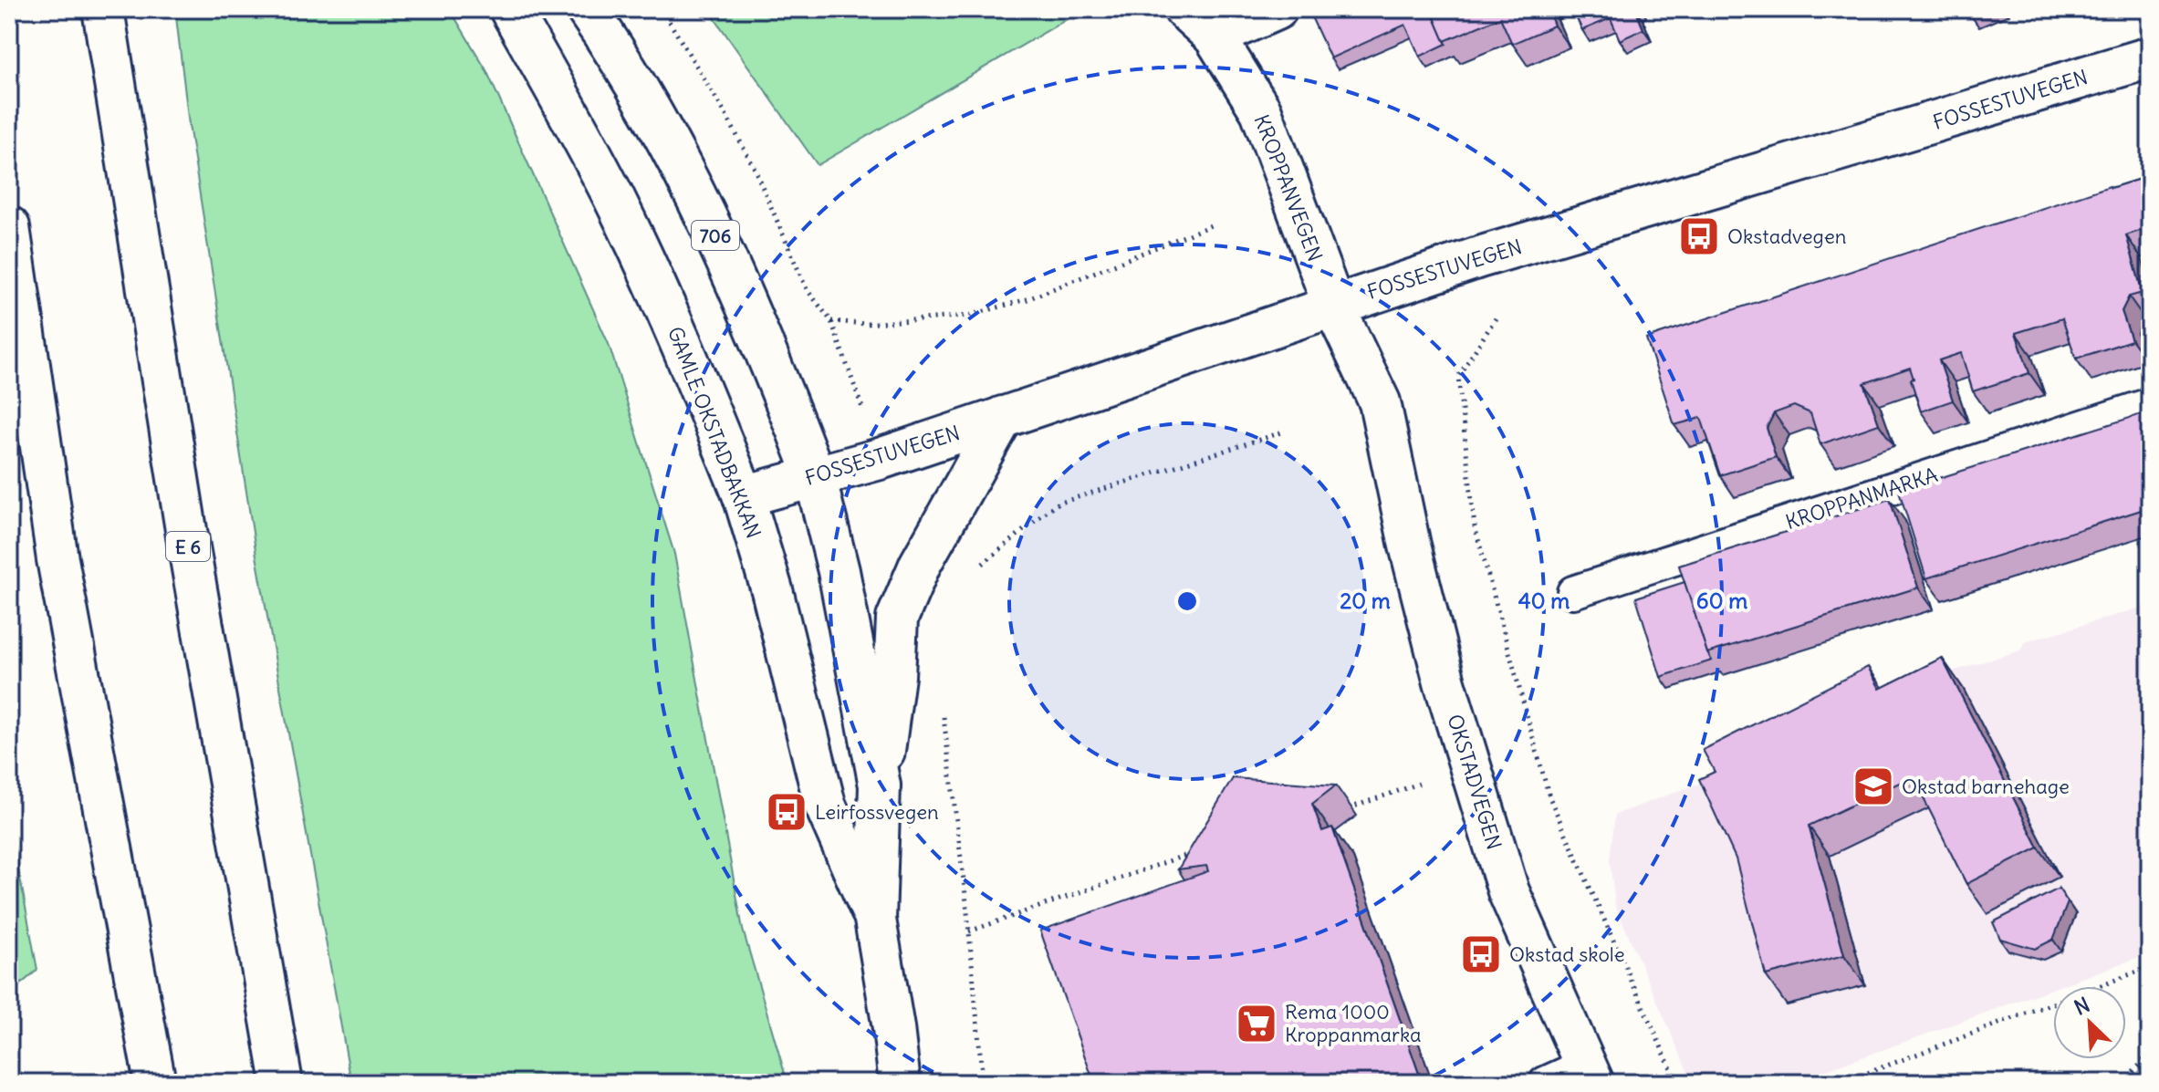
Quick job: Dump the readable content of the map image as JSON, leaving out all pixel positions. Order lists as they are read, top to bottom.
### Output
{
  "streets": {
    "main road": [
      "FOSSESTUVEGEN",
      "KROPPANVEGEN",
      "706",
      "GAMLE OKSTADBAKKAN",
      "E 6",
      "OKSTADVEGEN"
    ],
    "lane": ["KROPPANMARKA"]
  },
  "crossings": [
    ["FOSSESTUVEGEN", "KROPPANVEGEN"],
    ["FOSSESTUVEGEN", "GAMLE OKSTADBAKKAN"],
    ["FOSSESTUVEGEN", "OKSTADVEGEN"],
    ["KROPPANVEGEN", "OKSTADVEGEN"]
  ],
  "places": {
    "bus stop": ["Okstadvegen", "Leirfossvegen", "Okstad skole"],
    "school or university": ["Okstad barnehage"],
    "supermarket": ["Rema 1000 Kroppanmarka"]
  },
  "north": "top left",
  "rings": ["20 m", "40 m", "60 m"]
}
